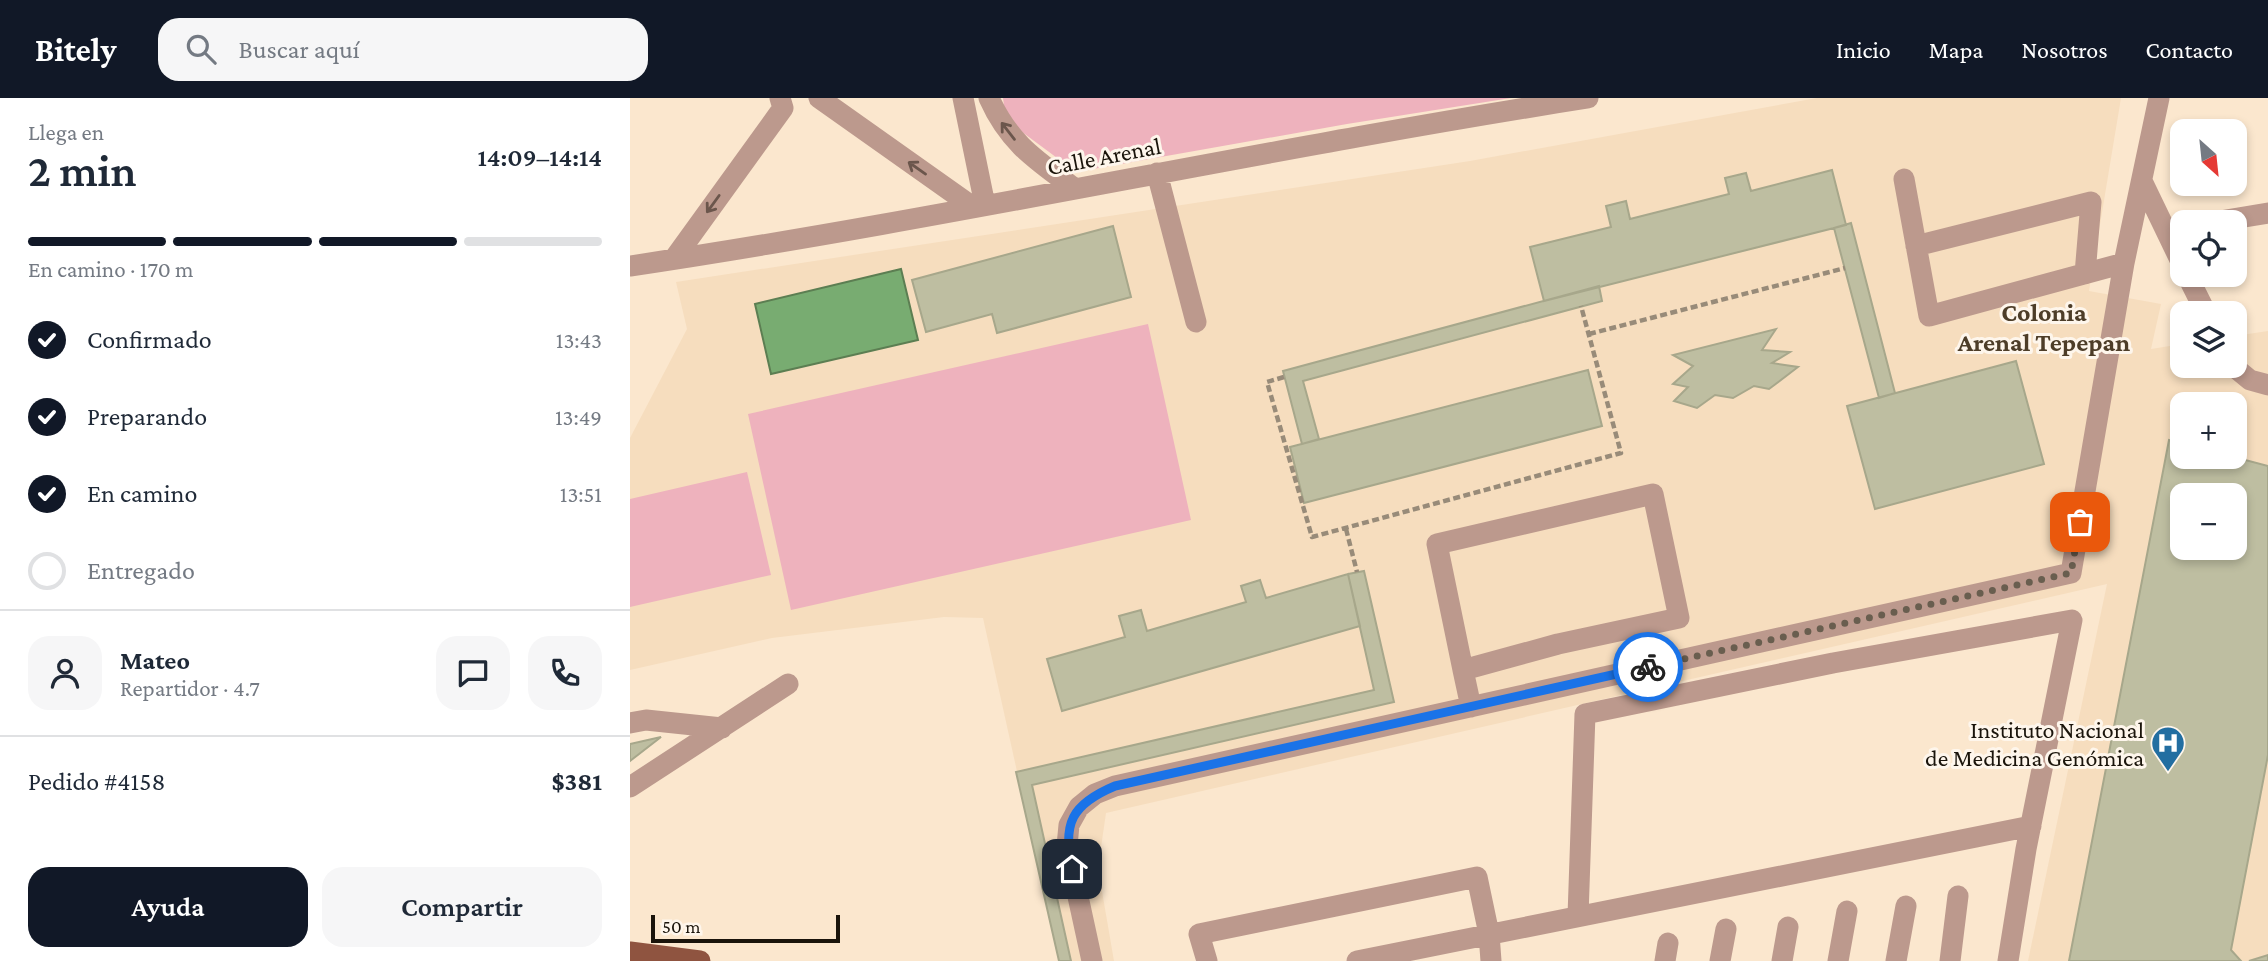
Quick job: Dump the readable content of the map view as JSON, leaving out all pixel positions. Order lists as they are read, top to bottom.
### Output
{
  "streets": {
    "street": ["Calle Arenal"]
  },
  "districts": ["Colonia Arenal Tepepan"],
  "places": {
    "hospital": ["Instituto Nacional de Medicina Genómica"]
  },
  "scale_bar": "50 m",
  "north": "bottom right",
  "page": {
    "header": "Bitely",
    "search": "Buscar aquí",
    "nav": [
      "Inicio",
      "Mapa",
      "Nosotros",
      "Contacto"
    ],
    "heading": ["2 min", "Llega en", "14:09–14:14"],
    "panel": [
      "Mateo",
      "Repartidor · 4.7",
      "Pedido #4158",
      "$381"
    ],
    "map_buttons": ["+", "−"],
    "bar": "En camino · 170 m",
    "list": [
      ["Confirmado", "13:43"],
      ["Preparando", "13:49"],
      ["En camino", "13:51"],
      "Entregado"
    ],
    "buttons": ["Ayuda", "Compartir"],
    "scale": "50 m"
  }
}
